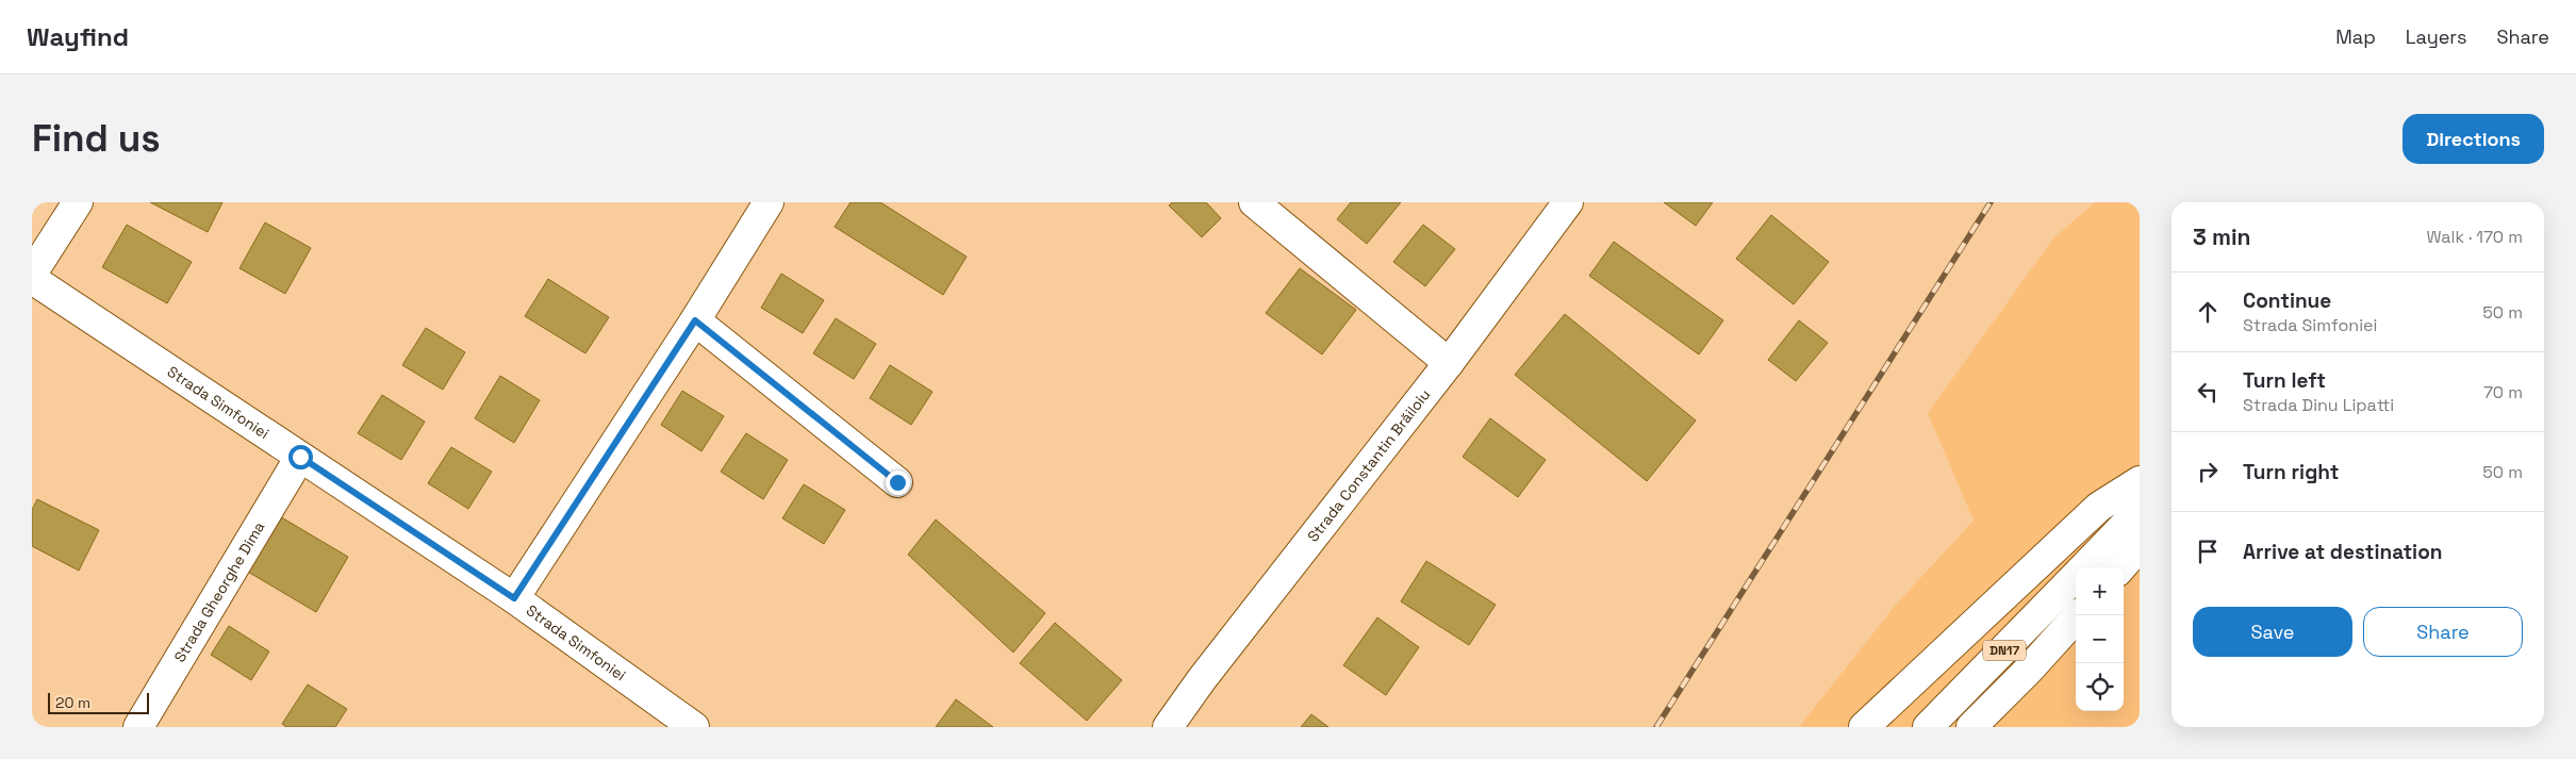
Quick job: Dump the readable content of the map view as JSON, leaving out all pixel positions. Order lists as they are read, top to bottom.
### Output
{
  "streets": {
    "street": [
      "Strada Simfoniei",
      "Strada Constantin Brăiloiu",
      "Strada Gheorghe Dima",
      "DN17"
    ]
  },
  "crossings": [
    ["Strada Simfoniei", "Strada Gheorghe Dima"]
  ],
  "scale_bar": "20 m",
  "page": {
    "header": "Wayfind",
    "nav": ["Map", "Layers", "Share"],
    "buttons": [
      "Directions",
      ["Save", "Share"]
    ],
    "title": "Find us",
    "heading": ["3 min", "Walk · 170 m"],
    "list": [
      ["Continue", "Strada Simfoniei", "50 m"],
      ["Turn left", "Strada Dinu Lipatti", "70 m"],
      ["Turn right", "50 m"],
      "Arrive at destination"
    ],
    "map_buttons": ["+", "−"],
    "scale": "20 m"
  }
}
